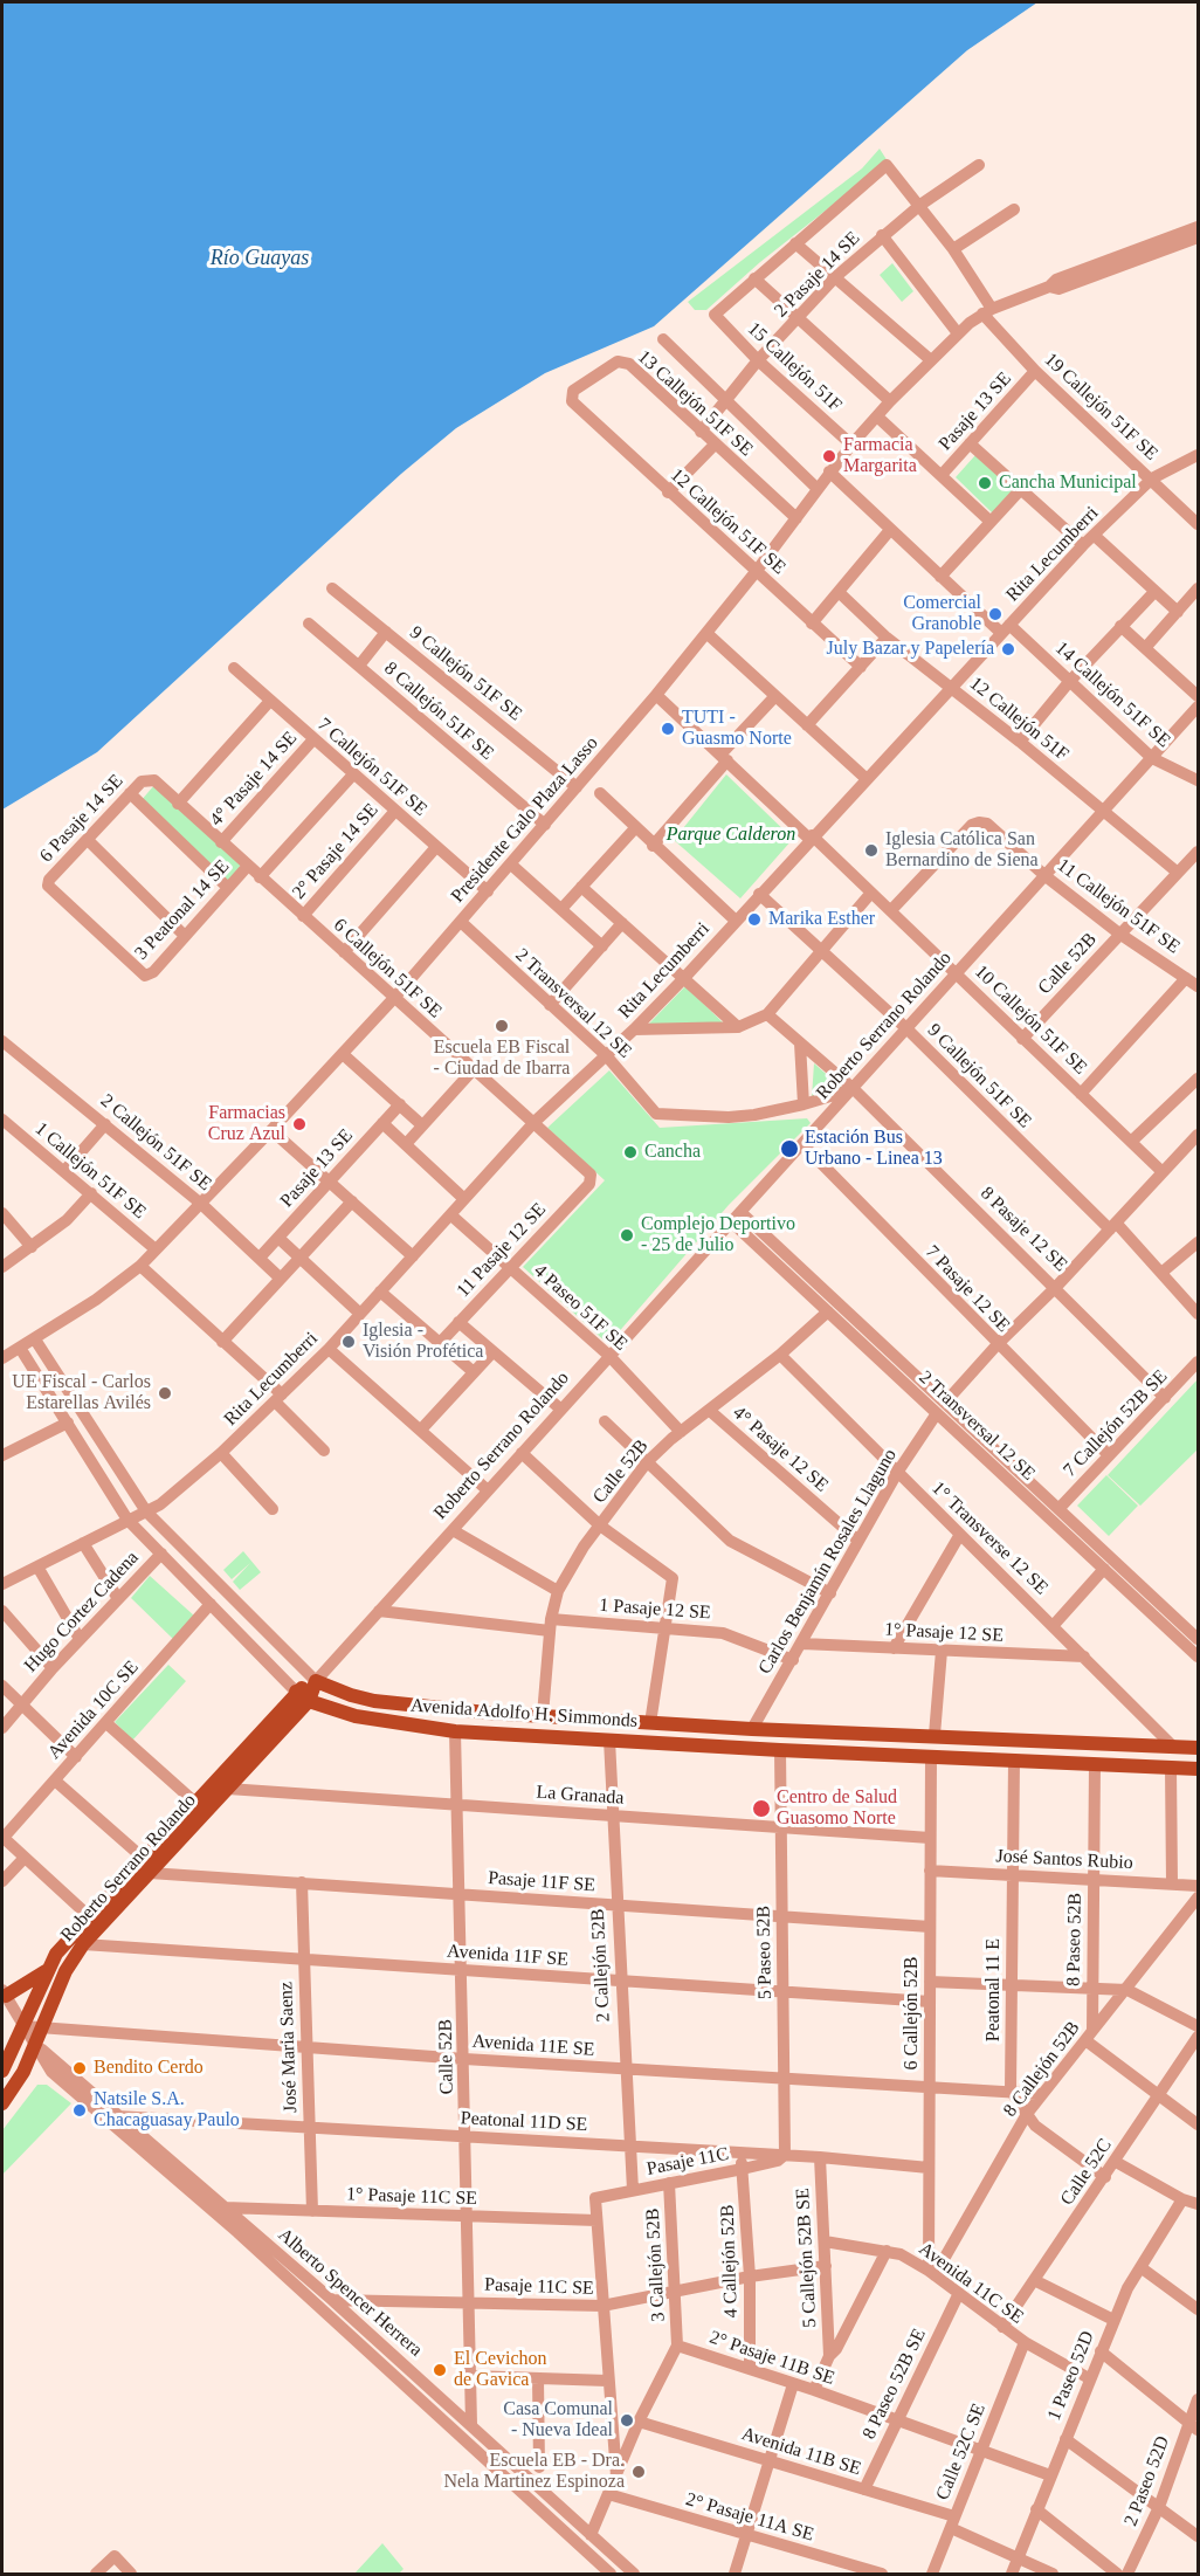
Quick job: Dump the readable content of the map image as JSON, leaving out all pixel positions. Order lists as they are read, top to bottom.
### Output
{
  "streets": {
    "main road": ["Roberto Serrano Rolando", "Avenida Adolfo H. Simmonds"],
    "street": [
      "2 Pasaje 14 SE",
      "15 Callejón 51F",
      "13 Callejón 51F SE",
      "19 Callejón 51F SE",
      "Pasaje 13 SE",
      "12 Callejón 51F SE",
      "Rita Lecumberri",
      "9 Callejón 51F SE",
      "14 Callejón 51F SE",
      "8 Callejón 51F SE",
      "12 Callejón 51F",
      "7 Callejón 51F SE",
      "4° Pasaje 14 SE",
      "6 Pasaje 14 SE",
      "Presidente Galo Plaza Lasso",
      "2° Pasaje 14 SE",
      "11 Callejón 51F SE",
      "3 Peatonal 14 SE",
      "Calle 52B",
      "6 Callejón 51F SE",
      "2 Transversal 12 SE",
      "10 Callejón 51F SE",
      "2 Callejón 51F SE",
      "1 Callejón 51F SE",
      "8 Pasaje 12 SE",
      "11 Pasaje 12 SE",
      "7 Pasaje 12 SE",
      "4 Paseo 51F SE",
      "7 Callejón 52B SE",
      "4° Pasaje 12 SE",
      "1° Transverse 12 SE",
      "Carlos Benjamín Rosales Llaguno",
      "1 Pasaje 12 SE",
      "Hugo Cortez Cadena",
      "1° Pasaje 12 SE",
      "Avenida 10C SE",
      "La Granada",
      "José Santos Rubio",
      "Pasaje 11F SE",
      "8 Paseo 52B",
      "5 Paseo 52B",
      "Avenida 11F SE",
      "2 Callejón 52B",
      "Peatonal 11 E",
      "6 Callejón 52B",
      "Avenida 11E SE",
      "José Maria Saenz",
      "8 Callejón 52B",
      "Peatonal 11D SE",
      "Pasaje 11C",
      "Calle 52C",
      "1° Pasaje 11C SE",
      "5 Callejón 52B SE",
      "4 Callejón 52B",
      "3 Callejón 52B",
      "Avenida 11C SE",
      "Pasaje 11C SE",
      "Alberto Spencer Herrera",
      "2° Pasaje 11B SE",
      "1 Paseo 52D",
      "8 Paseo 52B SE",
      "Avenida 11B SE",
      "Calle 52C SE",
      "2 Paseo 52D",
      "2° Pasaje 11A SE"
    ]
  },
  "crossings": [
    ["2 Pasaje 14 SE", "15 Callejón 51F"],
    ["2 Pasaje 14 SE", "13 Callejón 51F SE"],
    ["2 Pasaje 14 SE", "19 Callejón 51F SE"],
    ["15 Callejón 51F", "Presidente Galo Plaza Lasso"],
    ["13 Callejón 51F SE", "12 Callejón 51F SE"],
    ["13 Callejón 51F SE", "Presidente Galo Plaza Lasso"],
    ["19 Callejón 51F SE", "Pasaje 13 SE"],
    ["19 Callejón 51F SE", "Rita Lecumberri"],
    ["19 Callejón 51F SE", "Presidente Galo Plaza Lasso"],
    ["Pasaje 13 SE", "2 Callejón 51F SE"],
    ["12 Callejón 51F SE", "Presidente Galo Plaza Lasso"],
    ["Rita Lecumberri", "9 Callejón 51F SE"],
    ["Rita Lecumberri", "14 Callejón 51F SE"],
    ["Rita Lecumberri", "12 Callejón 51F"],
    ["Rita Lecumberri", "6 Callejón 51F SE"],
    ["Rita Lecumberri", "2 Transversal 12 SE"],
    ["Rita Lecumberri", "10 Callejón 51F SE"],
    ["Rita Lecumberri", "4 Paseo 51F SE"],
    ["Rita Lecumberri", "Avenida Adolfo H. Simmonds"],
    ["9 Callejón 51F SE", "Presidente Galo Plaza Lasso"],
    ["9 Callejón 51F SE", "Roberto Serrano Rolando"],
    ["9 Callejón 51F SE", "Carlos Benjamín Rosales Llaguno"],
    ["14 Callejón 51F SE", "Presidente Galo Plaza Lasso"],
    ["14 Callejón 51F SE", "Roberto Serrano Rolando"],
    ["8 Callejón 51F SE", "Presidente Galo Plaza Lasso"],
    ["12 Callejón 51F", "Calle 52B"],
    ["12 Callejón 51F", "Roberto Serrano Rolando"],
    ["7 Callejón 51F SE", "4° Pasaje 14 SE"],
    ["7 Callejón 51F SE", "Presidente Galo Plaza Lasso"],
    ["7 Callejón 51F SE", "2° Pasaje 14 SE"],
    ["4° Pasaje 14 SE", "6 Callejón 51F SE"],
    ["6 Pasaje 14 SE", "3 Peatonal 14 SE"],
    ["6 Pasaje 14 SE", "6 Callejón 51F SE"],
    ["Presidente Galo Plaza Lasso", "6 Callejón 51F SE"],
    ["Presidente Galo Plaza Lasso", "2 Transversal 12 SE"],
    ["Presidente Galo Plaza Lasso", "10 Callejón 51F SE"],
    ["Presidente Galo Plaza Lasso", "2 Callejón 51F SE"],
    ["Presidente Galo Plaza Lasso", "1 Callejón 51F SE"],
    ["Presidente Galo Plaza Lasso", "Avenida Adolfo H. Simmonds"],
    ["2° Pasaje 14 SE", "6 Callejón 51F SE"],
    ["11 Callejón 51F SE", "Calle 52B"],
    ["11 Callejón 51F SE", "10 Callejón 51F SE"],
    ["11 Callejón 51F SE", "Roberto Serrano Rolando"],
    ["3 Peatonal 14 SE", "6 Callejón 51F SE"],
    ["Calle 52B", "2 Transversal 12 SE"],
    ["Calle 52B", "10 Callejón 51F SE"],
    ["Calle 52B", "4 Paseo 51F SE"],
    ["Calle 52B", "4° Pasaje 12 SE"],
    ["Calle 52B", "1° Transverse 12 SE"],
    ["Calle 52B", "1 Pasaje 12 SE"],
    ["Calle 52B", "Avenida Adolfo H. Simmonds"],
    ["Calle 52B", "La Granada"],
    ["Calle 52B", "Pasaje 11F SE"],
    ["Calle 52B", "Avenida 11F SE"],
    ["Calle 52B", "Avenida 11E SE"],
    ["Calle 52B", "Peatonal 11D SE"],
    ["Calle 52B", "1° Pasaje 11C SE"],
    ["Calle 52B", "Pasaje 11C SE"],
    ["Calle 52B", "Alberto Spencer Herrera"],
    ["6 Callejón 51F SE", "11 Pasaje 12 SE"],
    ["2 Transversal 12 SE", "Roberto Serrano Rolando"],
    ["2 Transversal 12 SE", "7 Callejón 52B SE"],
    ["2 Transversal 12 SE", "Carlos Benjamín Rosales Llaguno"],
    ["10 Callejón 51F SE", "Roberto Serrano Rolando"],
    ["10 Callejón 51F SE", "Carlos Benjamín Rosales Llaguno"],
    ["Roberto Serrano Rolando", "8 Pasaje 12 SE"],
    ["Roberto Serrano Rolando", "7 Pasaje 12 SE"],
    ["Roberto Serrano Rolando", "4 Paseo 51F SE"],
    ["Roberto Serrano Rolando", "1 Pasaje 12 SE"],
    ["Roberto Serrano Rolando", "Avenida Adolfo H. Simmonds"],
    ["Roberto Serrano Rolando", "La Granada"],
    ["Roberto Serrano Rolando", "Pasaje 11F SE"],
    ["Roberto Serrano Rolando", "Avenida 11F SE"],
    ["Roberto Serrano Rolando", "Avenida 11E SE"],
    ["Roberto Serrano Rolando", "Alberto Spencer Herrera"],
    ["8 Pasaje 12 SE", "7 Callejón 52B SE"],
    ["8 Pasaje 12 SE", "Carlos Benjamín Rosales Llaguno"],
    ["11 Pasaje 12 SE", "4 Paseo 51F SE"],
    ["7 Pasaje 12 SE", "7 Callejón 52B SE"],
    ["7 Pasaje 12 SE", "Carlos Benjamín Rosales Llaguno"],
    ["4° Pasaje 12 SE", "Carlos Benjamín Rosales Llaguno"],
    ["1° Transverse 12 SE", "Carlos Benjamín Rosales Llaguno"],
    ["1° Transverse 12 SE", "1° Pasaje 12 SE"],
    ["1° Transverse 12 SE", "Avenida Adolfo H. Simmonds"],
    ["Carlos Benjamín Rosales Llaguno", "1 Pasaje 12 SE"],
    ["Carlos Benjamín Rosales Llaguno", "1° Pasaje 12 SE"],
    ["Carlos Benjamín Rosales Llaguno", "Avenida Adolfo H. Simmonds"],
    ["Hugo Cortez Cadena", "Avenida Adolfo H. Simmonds"],
    ["Avenida 10C SE", "Avenida Adolfo H. Simmonds"],
    ["Avenida Adolfo H. Simmonds", "8 Paseo 52B"],
    ["Avenida Adolfo H. Simmonds", "5 Paseo 52B"],
    ["Avenida Adolfo H. Simmonds", "2 Callejón 52B"],
    ["Avenida Adolfo H. Simmonds", "Peatonal 11 E"],
    ["Avenida Adolfo H. Simmonds", "6 Callejón 52B"],
    ["La Granada", "5 Paseo 52B"],
    ["La Granada", "2 Callejón 52B"],
    ["La Granada", "6 Callejón 52B"],
    ["José Santos Rubio", "8 Paseo 52B"],
    ["José Santos Rubio", "Peatonal 11 E"],
    ["José Santos Rubio", "6 Callejón 52B"],
    ["Pasaje 11F SE", "5 Paseo 52B"],
    ["Pasaje 11F SE", "2 Callejón 52B"],
    ["Pasaje 11F SE", "6 Callejón 52B"],
    ["Pasaje 11F SE", "José Maria Saenz"],
    ["8 Paseo 52B", "8 Callejón 52B"],
    ["5 Paseo 52B", "Avenida 11F SE"],
    ["5 Paseo 52B", "Avenida 11E SE"],
    ["5 Paseo 52B", "Peatonal 11D SE"],
    ["5 Paseo 52B", "Pasaje 11C"],
    ["Avenida 11F SE", "2 Callejón 52B"],
    ["Avenida 11F SE", "6 Callejón 52B"],
    ["Avenida 11F SE", "José Maria Saenz"],
    ["2 Callejón 52B", "Avenida 11E SE"],
    ["2 Callejón 52B", "Peatonal 11D SE"],
    ["2 Callejón 52B", "Pasaje 11C"],
    ["Peatonal 11 E", "Avenida 11E SE"],
    ["6 Callejón 52B", "Avenida 11E SE"],
    ["6 Callejón 52B", "8 Callejón 52B"],
    ["6 Callejón 52B", "Peatonal 11D SE"],
    ["6 Callejón 52B", "Avenida 11C SE"],
    ["Avenida 11E SE", "José Maria Saenz"],
    ["Avenida 11E SE", "8 Callejón 52B"],
    ["Avenida 11E SE", "Alberto Spencer Herrera"],
    ["José Maria Saenz", "Peatonal 11D SE"],
    ["José Maria Saenz", "1° Pasaje 11C SE"],
    ["8 Callejón 52B", "Avenida 11C SE"],
    ["Peatonal 11D SE", "Pasaje 11C"],
    ["Peatonal 11D SE", "5 Callejón 52B SE"],
    ["Peatonal 11D SE", "4 Callejón 52B"],
    ["Peatonal 11D SE", "Alberto Spencer Herrera"],
    ["Pasaje 11C", "1° Pasaje 11C SE"],
    ["Pasaje 11C", "4 Callejón 52B"],
    ["Pasaje 11C", "3 Callejón 52B"],
    ["Calle 52C", "Avenida 11C SE"],
    ["1° Pasaje 11C SE", "Alberto Spencer Herrera"],
    ["5 Callejón 52B SE", "Avenida 11C SE"],
    ["5 Callejón 52B SE", "Pasaje 11C SE"],
    ["4 Callejón 52B", "Pasaje 11C SE"],
    ["4 Callejón 52B", "2° Pasaje 11B SE"],
    ["3 Callejón 52B", "Pasaje 11C SE"],
    ["3 Callejón 52B", "2° Pasaje 11B SE"],
    ["Avenida 11C SE", "1 Paseo 52D"],
    ["Avenida 11C SE", "8 Paseo 52B SE"],
    ["Avenida 11C SE", "Calle 52C SE"],
    ["Pasaje 11C SE", "Alberto Spencer Herrera"],
    ["Alberto Spencer Herrera", "2° Pasaje 11B SE"],
    ["2° Pasaje 11B SE", "1 Paseo 52D"],
    ["2° Pasaje 11B SE", "8 Paseo 52B SE"],
    ["2° Pasaje 11B SE", "Avenida 11B SE"],
    ["2° Pasaje 11B SE", "Calle 52C SE"],
    ["2° Pasaje 11B SE", "2° Pasaje 11A SE"],
    ["1 Paseo 52D", "Avenida 11B SE"],
    ["8 Paseo 52B SE", "Avenida 11B SE"],
    ["Avenida 11B SE", "Calle 52C SE"]
  ],
  "water": ["Río Guayas"],
  "parks": ["Parque Calderon"],
  "places": [
    "Farmacia Margarita",
    "Cancha Municipal",
    "Comercial Granoble",
    "July Bazar y Papelería",
    "TUTI - Guasmo Norte",
    "Iglesia Católica San Bernardino de Siena",
    "Marika Esther",
    "Escuela EB Fiscal - Ciudad de Ibarra",
    "Farmacias Cruz Azul",
    "Estación Bus Urbano - Linea 13",
    "Cancha",
    "Complejo Deportivo - 25 de Julio",
    "Iglesia - Visión Profética",
    "UE Fiscal - Carlos Estarellas Avilés",
    "Centro de Salud Guasomo Norte",
    "Bendito Cerdo",
    "Natsile S.A. Chacaguasay Paulo",
    "El Cevichon de Gavica",
    "Casa Comunal - Nueva Ideal",
    "Escuela EB - Dra. Nela Martinez Espinoza"
  ]
}
